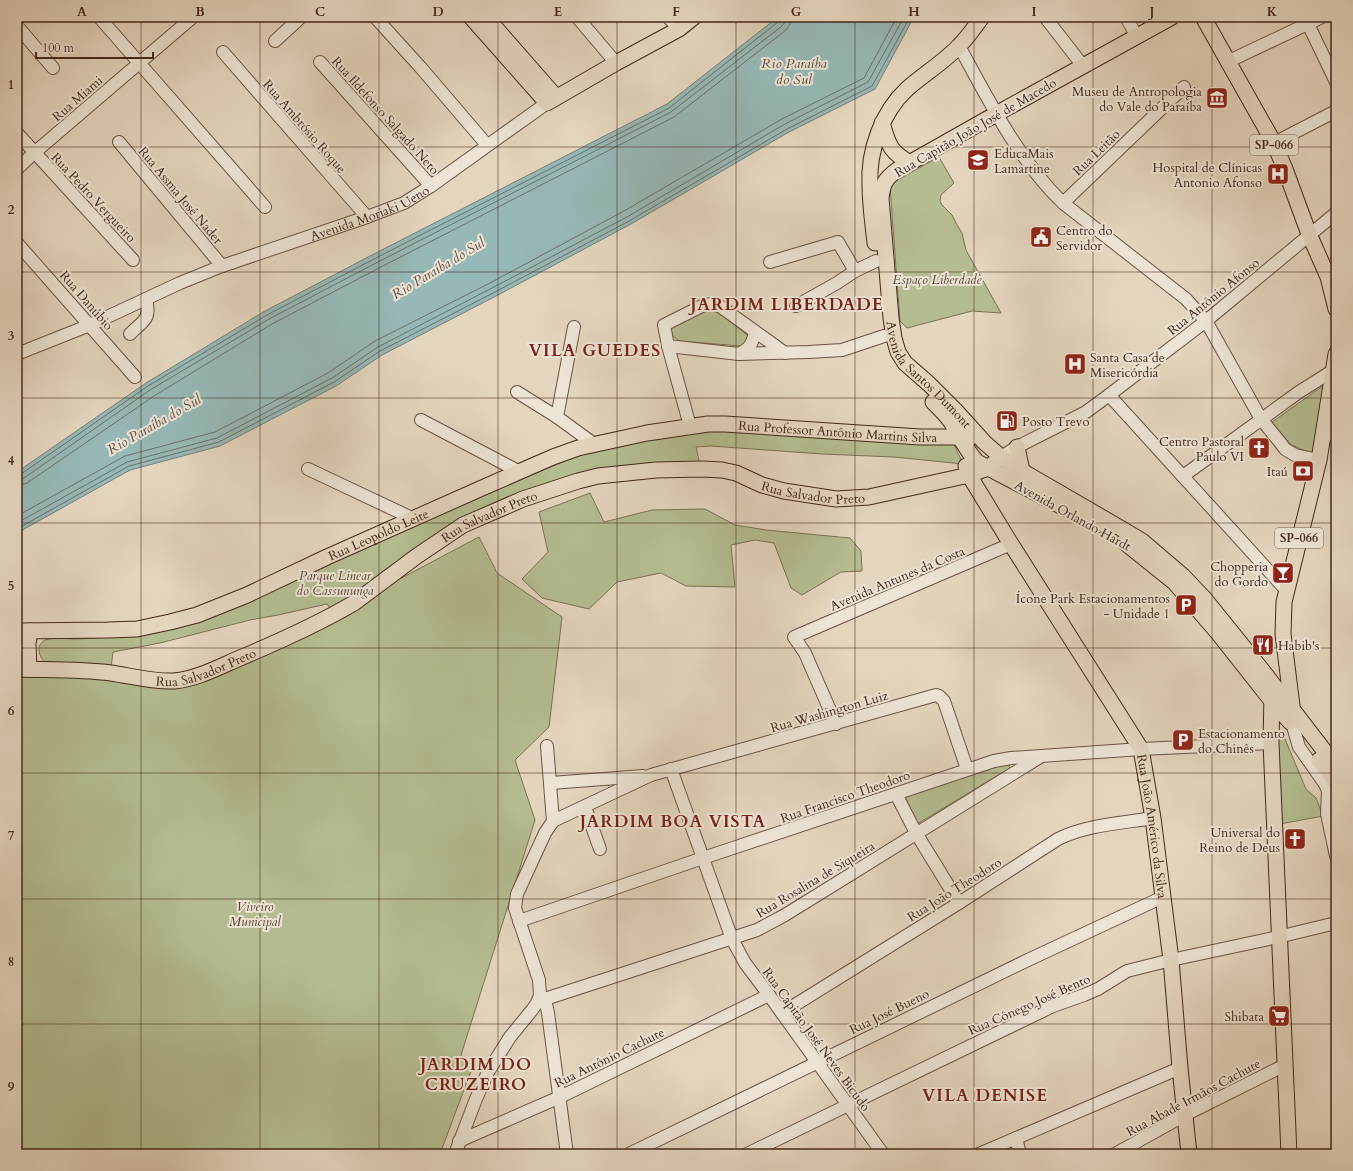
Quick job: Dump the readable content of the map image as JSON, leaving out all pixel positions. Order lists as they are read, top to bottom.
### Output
{
  "streets": {
    "main road": [
      "Rua Capitão João José de Macedo",
      "SP-066",
      "Avenida Moriaki Ueno",
      "Avenida Santos Dumont",
      "Rua Professor Antônio Martins Silva",
      "Rua Salvador Preto",
      "Avenida Orlando Hardt",
      "Rua Leopoldo Leite",
      "Rua João Américo da Silva"
    ],
    "street": [
      "Rua Miami",
      "Rua Ildefonso Salgado Neto",
      "Rua Ambrósio Roque",
      "Rua Leitão",
      "Rua Assma José Nader",
      "Rua Pedro Vergueiro",
      "Rua Antônio Afonso",
      "Rua Danúbio",
      "Avenida Antunes da Costa",
      "Rua Washington Luiz",
      "Rua Francisco Theodoro",
      "Rua Rosalina de Siqueira",
      "Rua João Theodoro",
      "Rua Cônego José Bento",
      "Rua José Bueno",
      "Rua Capitão José Neves Bicudo",
      "Rua Antônio Cachute",
      "Rua Abade Irmãos Cachute"
    ]
  },
  "crossings": [
    ["Rua Miami", "Rua Pedro Vergueiro"],
    ["Rua Ildefonso Salgado Neto", "Avenida Moriaki Ueno"],
    ["Rua Ambrósio Roque", "Avenida Moriaki Ueno"],
    ["Rua Capitão João José de Macedo", "Avenida Santos Dumont"],
    ["SP-066", "Rua Antônio Afonso"],
    ["SP-066", "Avenida Orlando Hardt"],
    ["Rua Assma José Nader", "Avenida Moriaki Ueno"],
    ["Avenida Moriaki Ueno", "Rua Danúbio"],
    ["Rua Antônio Afonso", "Avenida Santos Dumont"],
    ["Rua Antônio Afonso", "Avenida Orlando Hardt"],
    ["Avenida Santos Dumont", "Rua Professor Antônio Martins Silva"],
    ["Avenida Santos Dumont", "Avenida Orlando Hardt"],
    ["Avenida Santos Dumont", "Rua João Américo da Silva"],
    ["Rua Professor Antônio Martins Silva", "Avenida Orlando Hardt"],
    ["Rua Professor Antônio Martins Silva", "Rua Leopoldo Leite"],
    ["Rua Professor Antônio Martins Silva", "Rua João Américo da Silva"],
    ["Rua Salvador Preto", "Avenida Orlando Hardt"],
    ["Rua Salvador Preto", "Rua João Américo da Silva"],
    ["Avenida Orlando Hardt", "Rua João Américo da Silva"],
    ["Avenida Antunes da Costa", "Rua Washington Luiz"],
    ["Avenida Antunes da Costa", "Rua João Américo da Silva"],
    ["Rua Washington Luiz", "Rua Francisco Theodoro"],
    ["Rua Washington Luiz", "Rua Capitão José Neves Bicudo"],
    ["Rua Francisco Theodoro", "Rua João Américo da Silva"],
    ["Rua Francisco Theodoro", "Rua Rosalina de Siqueira"],
    ["Rua Francisco Theodoro", "Rua Capitão José Neves Bicudo"],
    ["Rua João Américo da Silva", "Rua João Theodoro"],
    ["Rua João Américo da Silva", "Rua Cônego José Bento"],
    ["Rua João Américo da Silva", "Rua José Bueno"],
    ["Rua João Américo da Silva", "Rua Abade Irmãos Cachute"],
    ["Rua Rosalina de Siqueira", "Rua Capitão José Neves Bicudo"],
    ["Rua João Theodoro", "Rua Capitão José Neves Bicudo"],
    ["Rua Cônego José Bento", "Rua Capitão José Neves Bicudo"],
    ["Rua José Bueno", "Rua Capitão José Neves Bicudo"],
    ["Rua Capitão José Neves Bicudo", "Rua Antônio Cachute"]
  ],
  "districts": [
    "JARDIM LIBERDADE",
    "VILA GUEDES",
    "JARDIM BOA VISTA",
    "JARDIM DO CRUZEIRO",
    "VILA DENISE"
  ],
  "water": ["Rio Paraíba do Sul"],
  "parks": ["Espaço Liberdade", "Parque Linear do Cassununga", "Viveiro Municipal"],
  "places": {
    "museum": ["Museu de Antropologia do Vale do Paraíba"],
    "school or university": ["EducaMais Lamartine"],
    "hospital": ["Hospital de Clínicas Antonio Afonso", "Santa Casa de Misericórdia"],
    "public building": ["Centro do Servidor"],
    "fuel station": ["Posto Trevo"],
    "church": ["Centro Pastoral Paulo VI", "Universal do Reino de Deus"],
    "bank": ["Itaú"],
    "bar": ["Chopperia do Gordo"],
    "parking": ["Ícone Park Estacionamentos - Unidade 1", "Estacionamento do Chinês"],
    "restaurant": ["Habib's"],
    "supermarket": ["Shibata"]
  },
  "scale_bar": "100 m",
  "grid": {
    "columns": [
      "A",
      "B",
      "C",
      "D",
      "E",
      "F",
      "G",
      "H",
      "I",
      "J",
      "K"
    ],
    "rows": [
      "1",
      "2",
      "3",
      "4",
      "5",
      "6",
      "7",
      "8",
      "9"
    ]
  }
}
